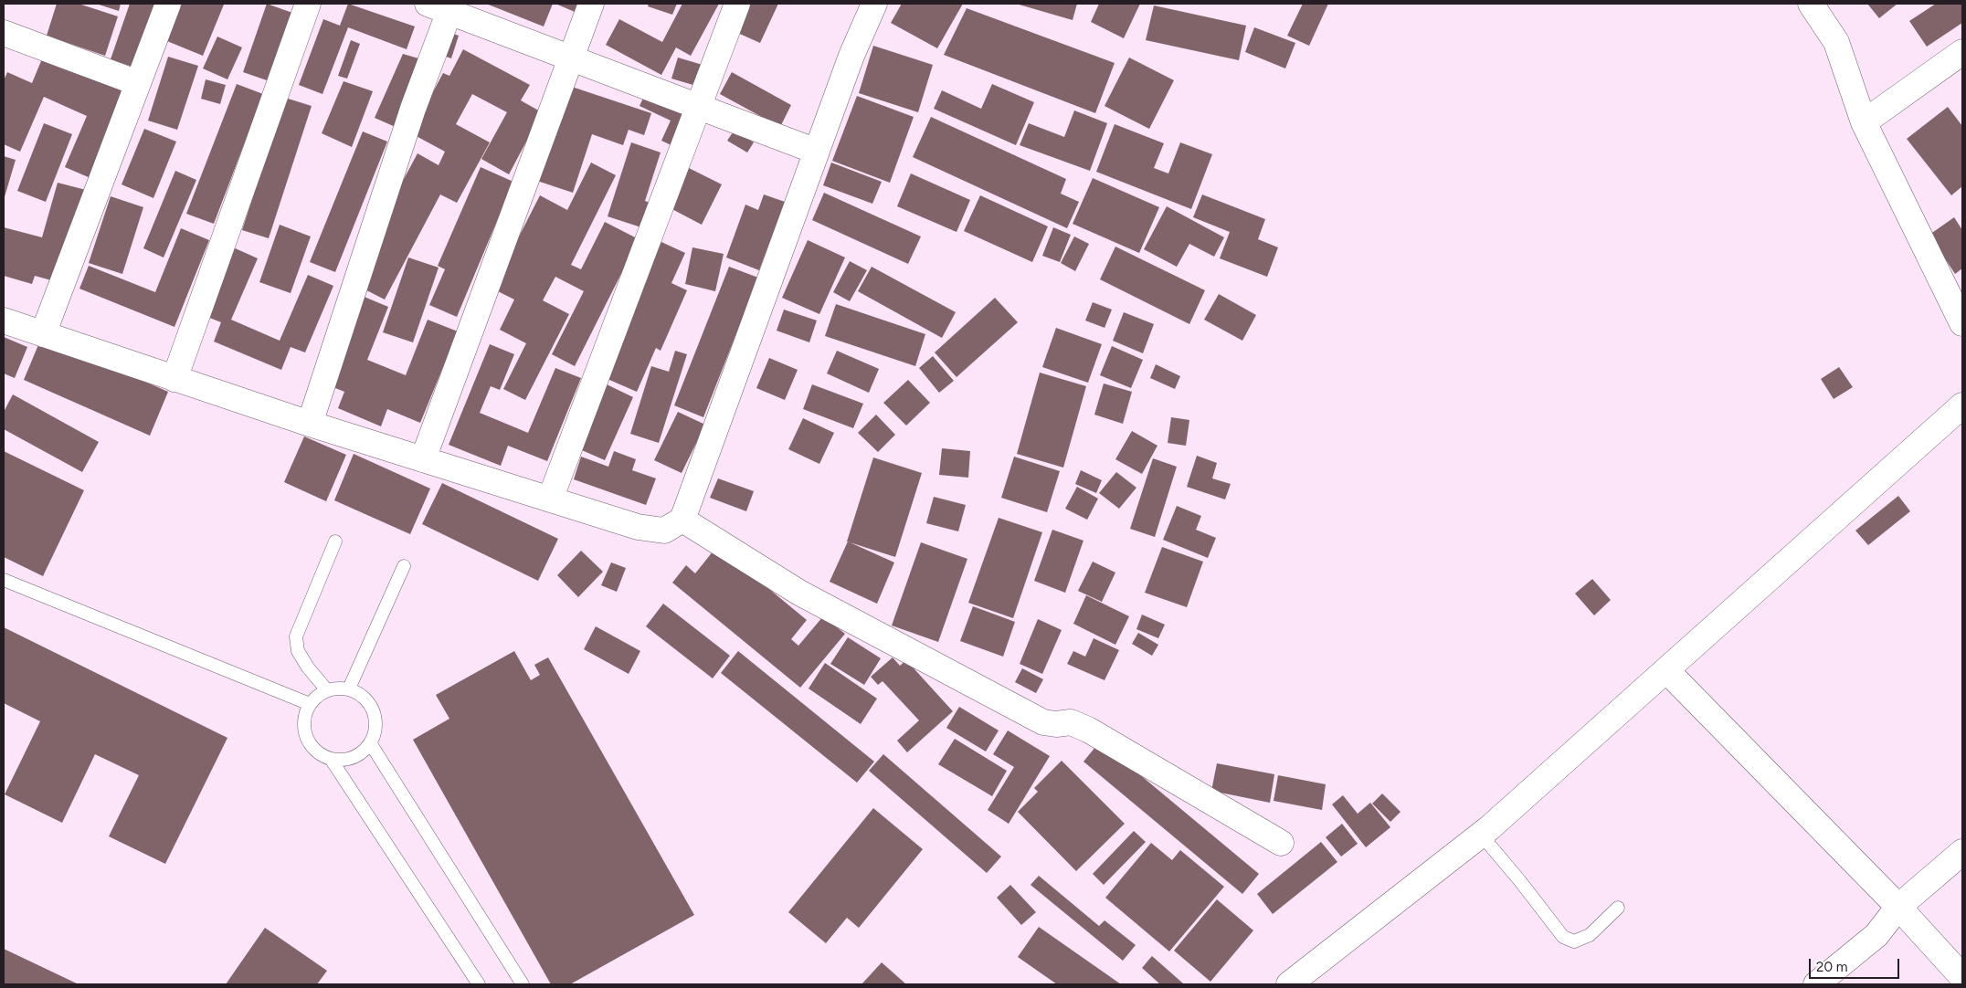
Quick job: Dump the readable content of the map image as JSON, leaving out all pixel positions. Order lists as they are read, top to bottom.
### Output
{
  "scale_bar": "20 m"
}
